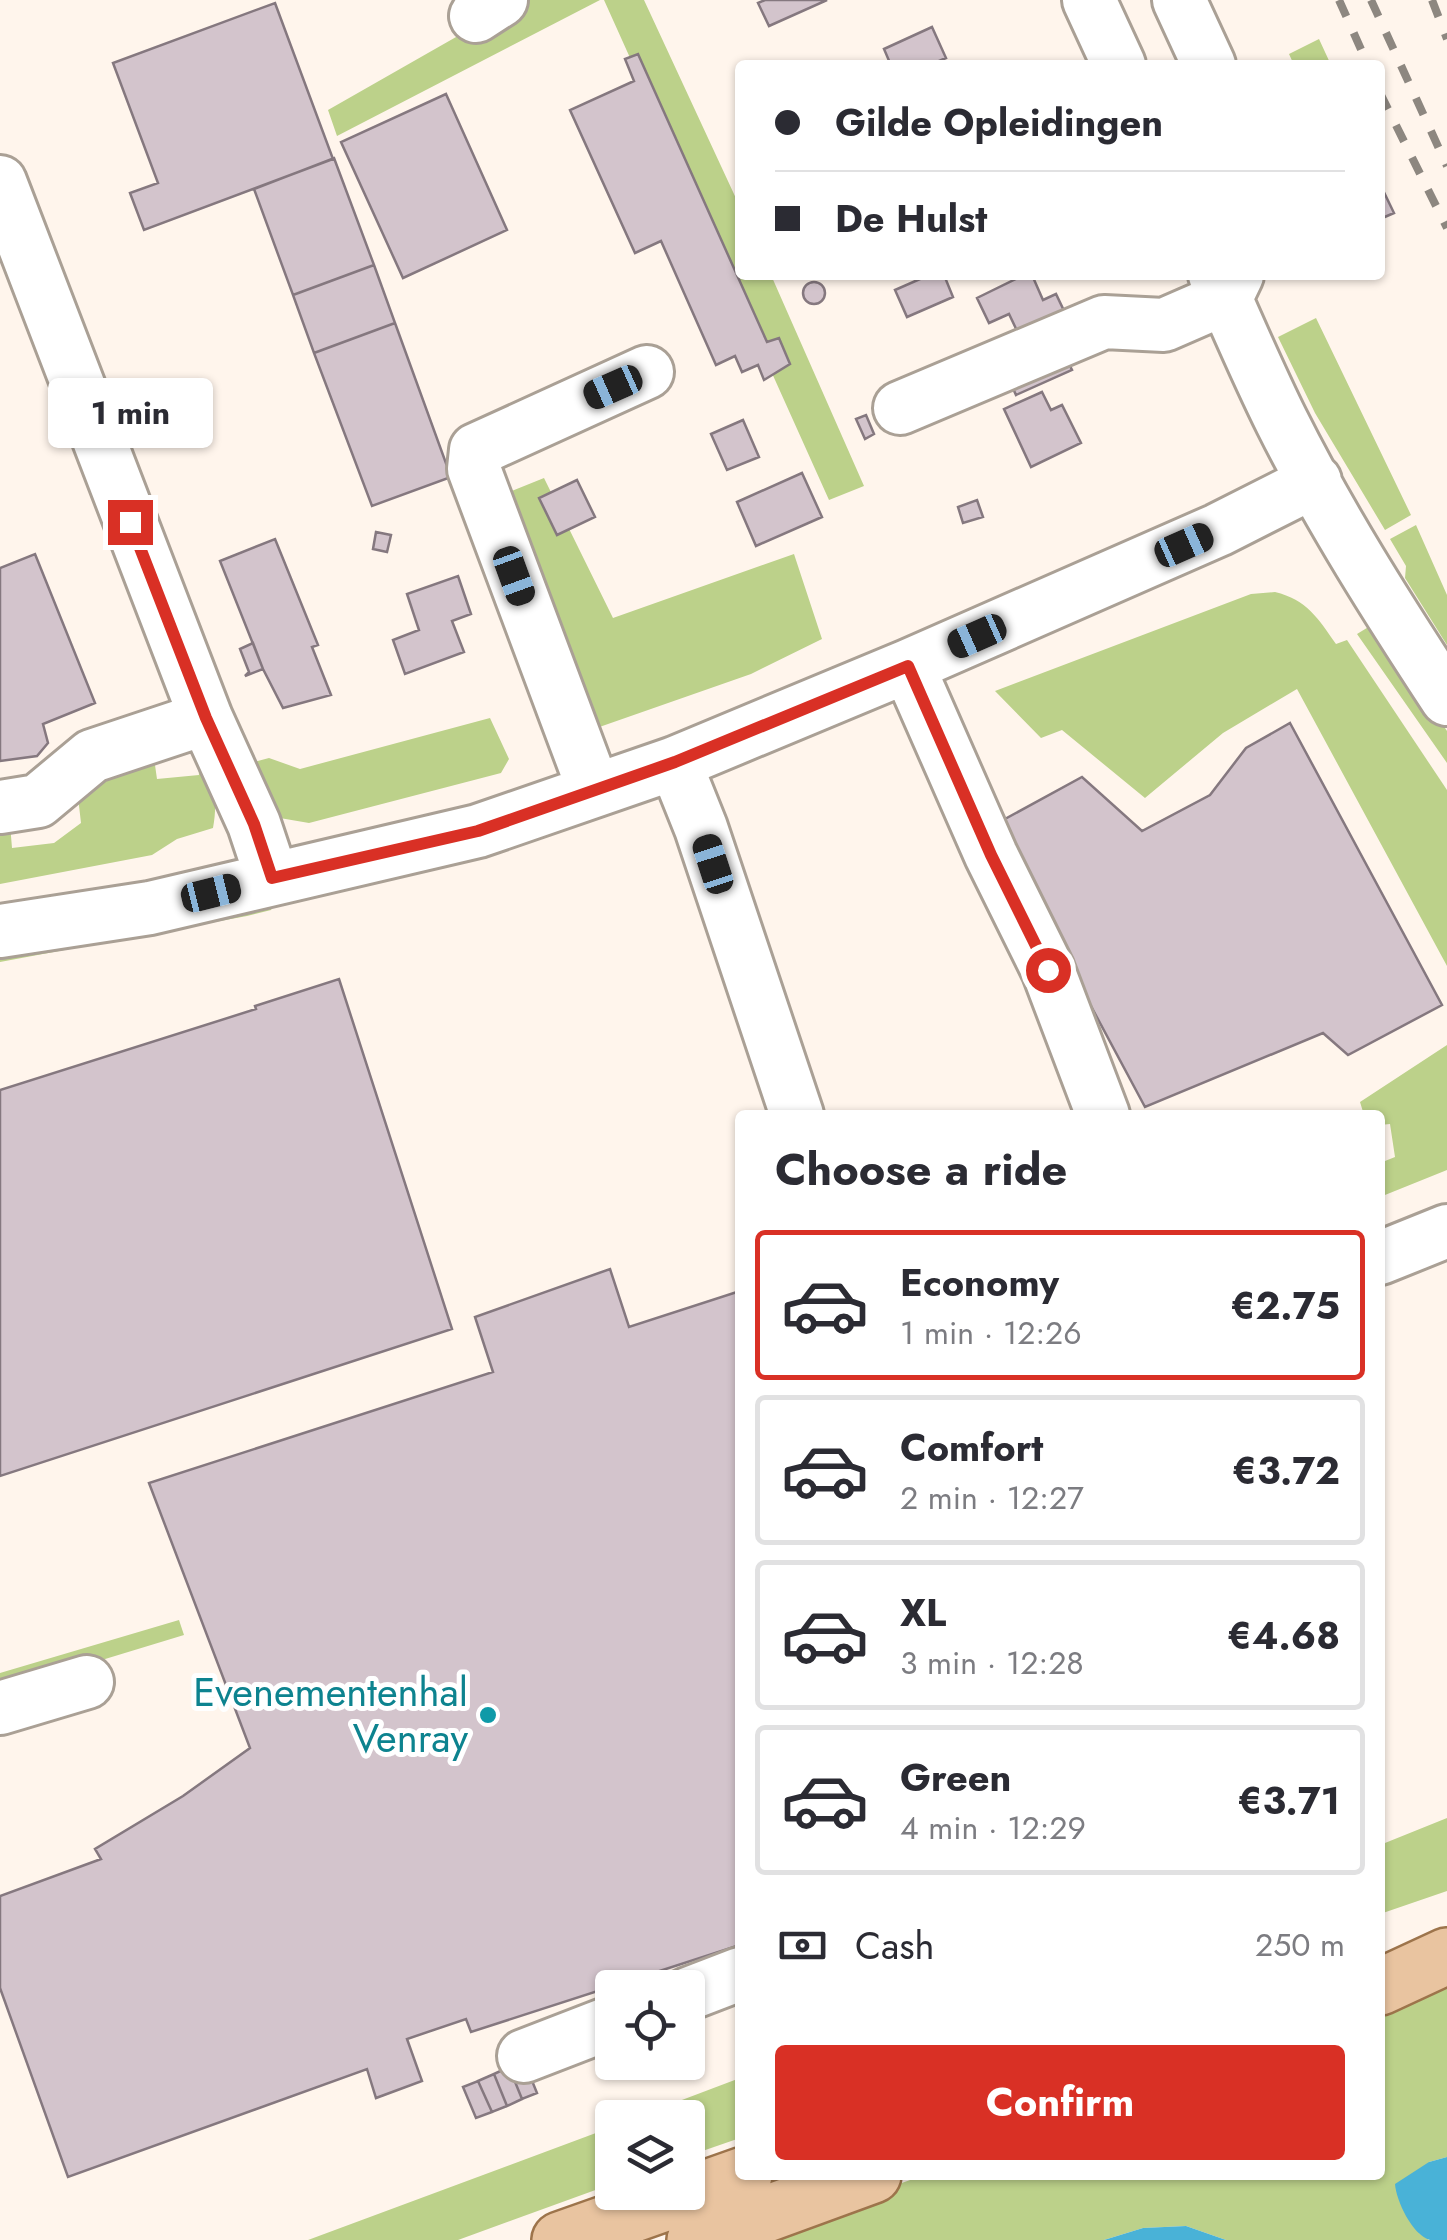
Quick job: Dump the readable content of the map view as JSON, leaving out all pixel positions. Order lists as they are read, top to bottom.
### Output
{
  "places": ["Evenementenhal Venray"],
  "page": {
    "banner": ["Gilde Opleidingen", "De Hulst"],
    "bubble": "1 min",
    "heading": "Choose a ride",
    "list": [
      {
        "name": "Economy",
        "note": "1 min · 12:26",
        "value": "€2.75"
      },
      {
        "name": "Comfort",
        "note": "2 min · 12:27",
        "value": "€3.72"
      },
      {
        "name": "XL",
        "note": "3 min · 12:28",
        "value": "€4.68"
      },
      {
        "name": "Green",
        "note": "4 min · 12:29",
        "value": "€3.71"
      }
    ],
    "pay": ["Cash", "250 m"],
    "buttons": "Confirm"
  }
}
